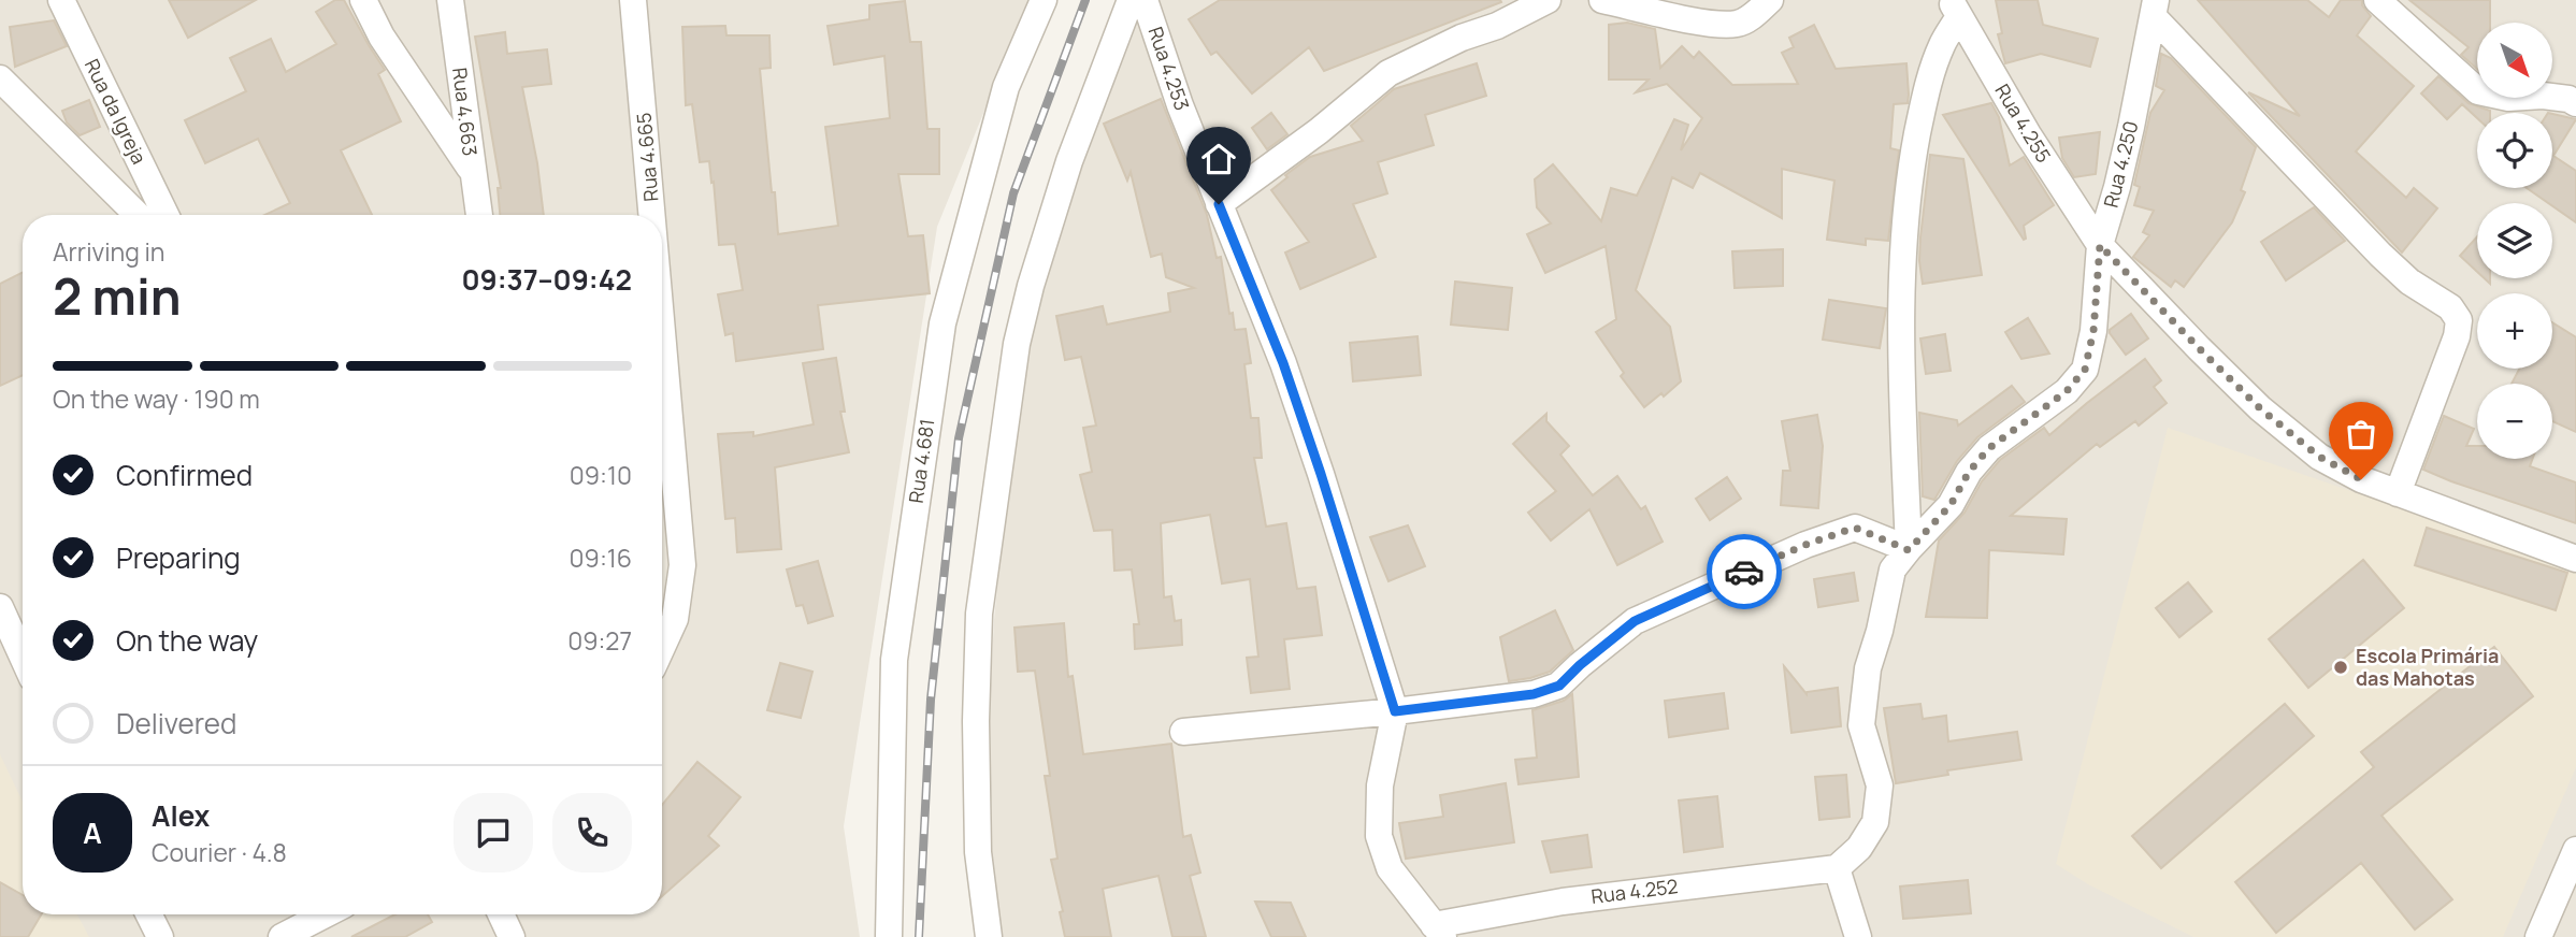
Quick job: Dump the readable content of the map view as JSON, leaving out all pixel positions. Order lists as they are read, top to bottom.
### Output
{
  "streets": {
    "street": [
      "Rua 4.253",
      "Rua da Igreja",
      "Rua 4.663",
      "Rua 4.255",
      "Rua 4.665",
      "Rua 4.250",
      "Rua 4.681",
      "Rua 4.252"
    ]
  },
  "crossings": [
    ["Rua 4.253", "Rua 4.252"],
    ["Rua 4.255", "Rua 4.250"],
    ["Rua 4.250", "Rua 4.252"]
  ],
  "places": ["Escola Primária das Mahotas"],
  "north": "bottom right",
  "page": {
    "map_buttons": ["+", "−"],
    "heading": ["2 min", "Arriving in", "09:37–09:42"],
    "panel": ["Alex", "Courier · 4.8"],
    "bar": "On the way · 190 m",
    "list": [
      ["Confirmed", "09:10"],
      ["Preparing", "09:16"],
      ["On the way", "09:27"],
      "Delivered"
    ],
    "round": "A"
  }
}
